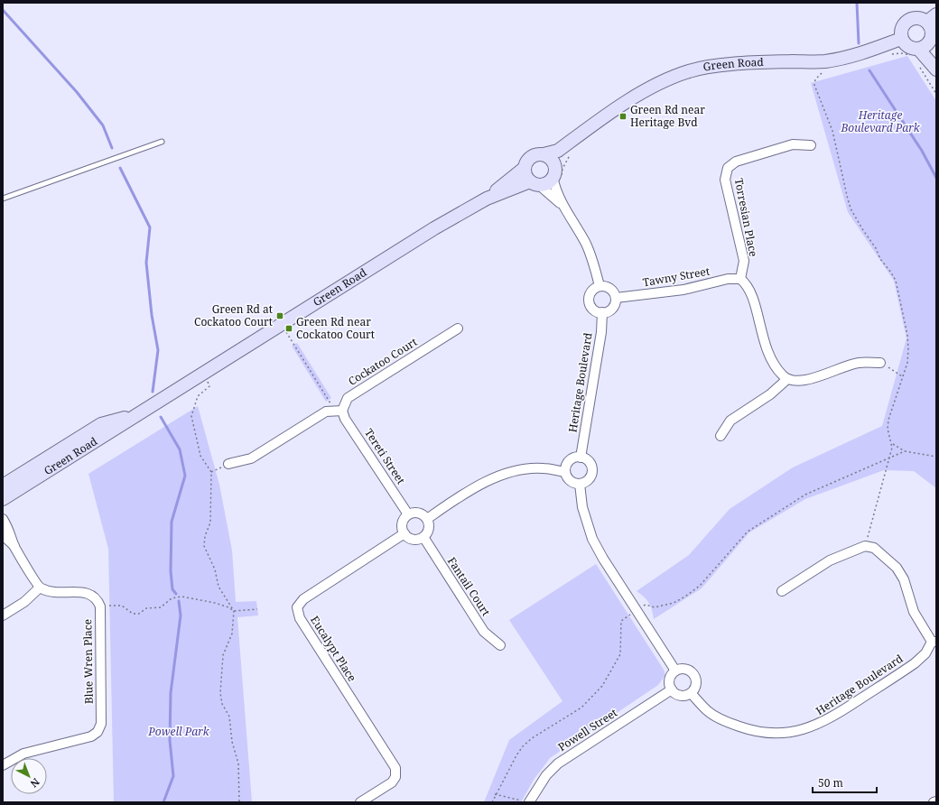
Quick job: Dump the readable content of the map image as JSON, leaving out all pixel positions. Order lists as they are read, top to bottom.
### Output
{
  "streets": {
    "street": [
      "Green Road",
      "Torresian Place",
      "Tawny Street",
      "Cockatoo Court",
      "Heritage Boulevard",
      "Tereti Street",
      "Fantail Court",
      "Eucalypt Place",
      "Blue Wren Place",
      "Powell Street"
    ]
  },
  "crossings": [
    ["Torresian Place", "Tawny Street"],
    ["Tawny Street", "Heritage Boulevard"],
    ["Cockatoo Court", "Tereti Street"],
    ["Heritage Boulevard", "Powell Street"],
    ["Tereti Street", "Fantail Court"],
    ["Tereti Street", "Eucalypt Place"],
    ["Fantail Court", "Eucalypt Place"]
  ],
  "parks": ["Heritage Boulevard Park", "Powell Park"],
  "places": {
    "transit": ["Green Rd near Heritage Bvd", "Green Rd at Cockatoo Court", "Green Rd near Cockatoo Court"]
  },
  "scale_bar": "50 m",
  "north": "bottom right"
}
